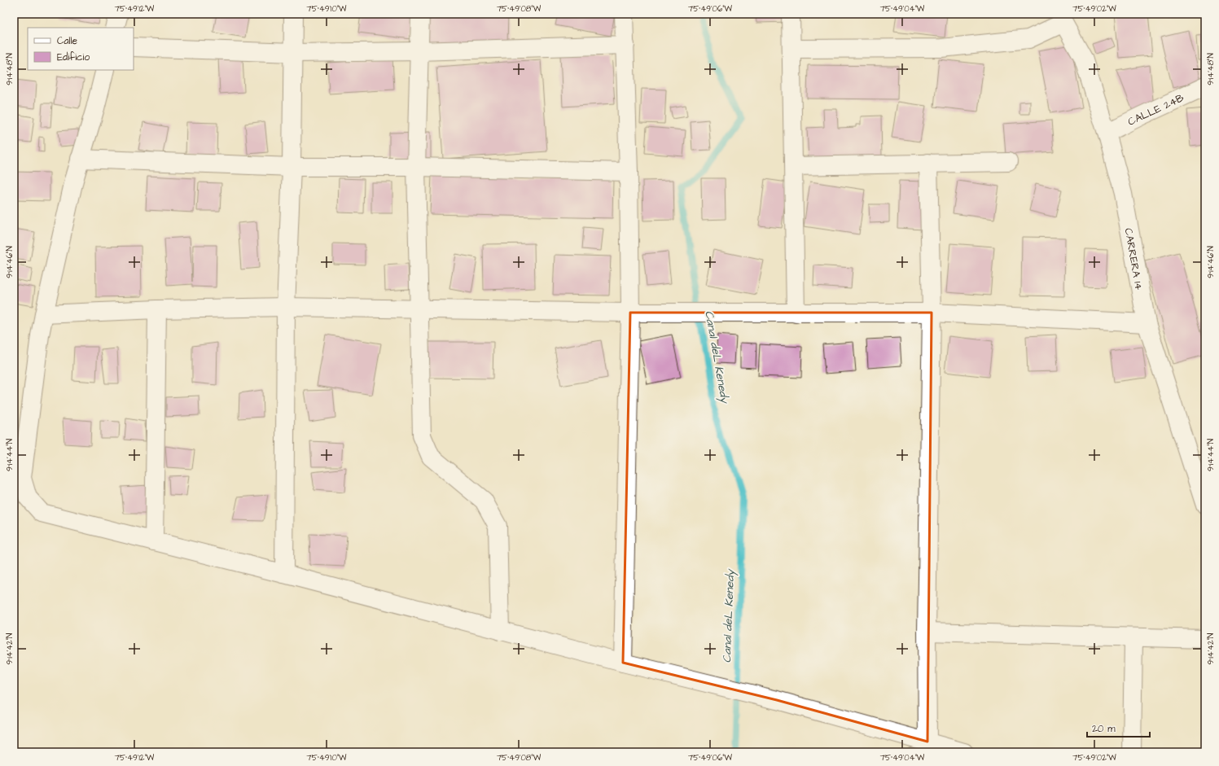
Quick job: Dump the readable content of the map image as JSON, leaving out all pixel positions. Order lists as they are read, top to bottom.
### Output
{
  "streets": {
    "street": ["CALLE 24B", "CARRERA 14"]
  },
  "crossings": [
    ["CALLE 24B", "CARRERA 14"]
  ],
  "water": ["Canal deL Kenedy"],
  "legend": ["Calle", "Edificio"],
  "scale_bar": "20 m",
  "coordinates": [
    "75°49'12\"W",
    "75°49'10\"W",
    "75°49'08\"W",
    "75°49'06\"W",
    "75°49'04\"W",
    "75°49'02\"W",
    "9°14'48\"N",
    "9°14'46\"N",
    "9°14'44\"N",
    "9°14'42\"N"
  ]
}
